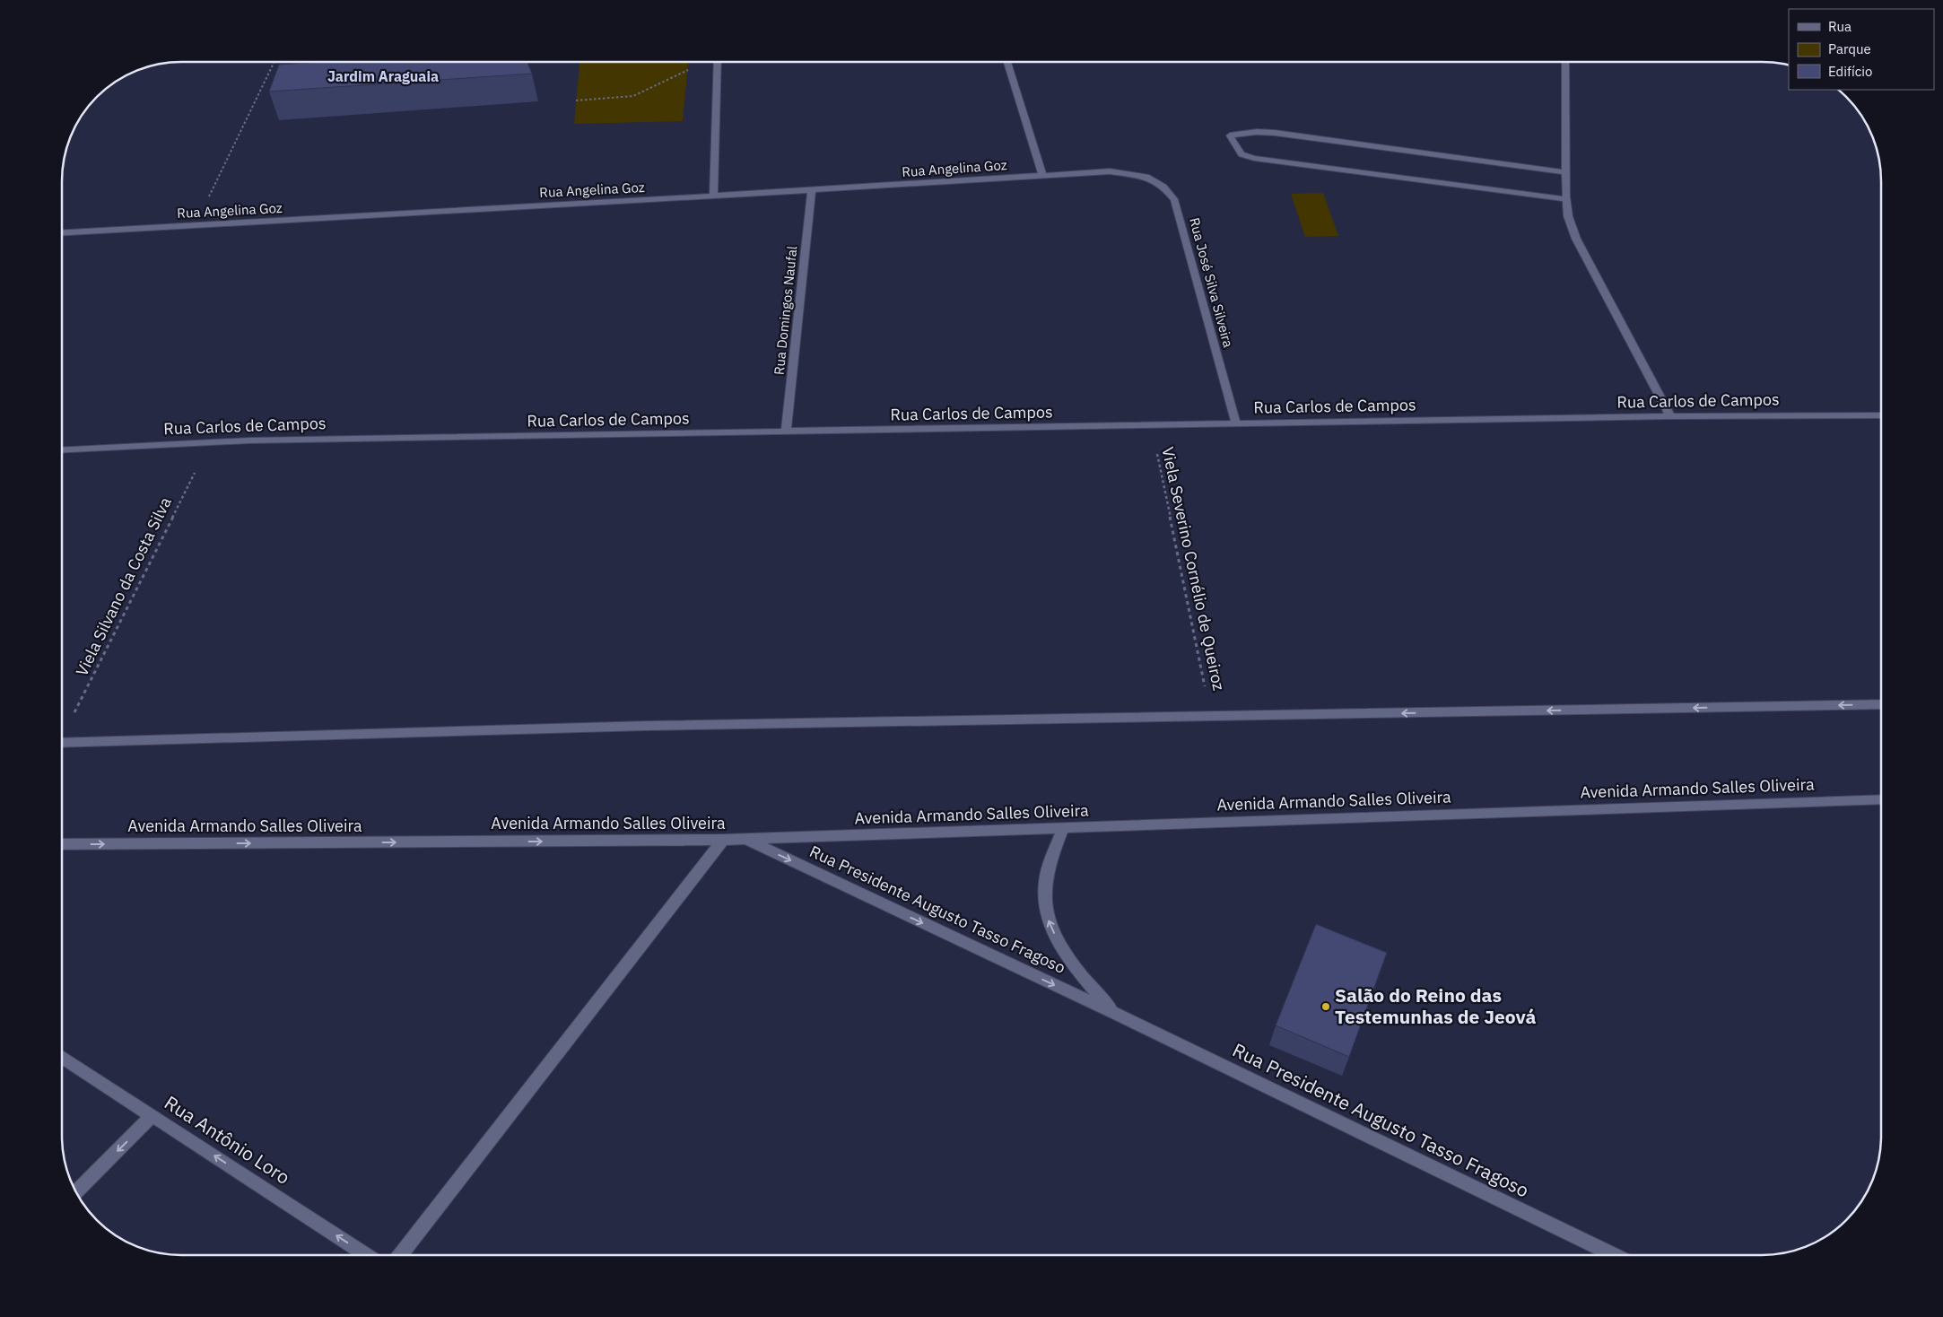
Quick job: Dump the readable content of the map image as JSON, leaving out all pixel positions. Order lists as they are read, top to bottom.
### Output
{
  "streets": {
    "street": [
      "Rua Angelina Goz",
      "Rua José Silva Silveira",
      "Rua Domingos Naufal",
      "Rua Carlos de Campos",
      "Avenida Armando Salles Oliveira",
      "Rua Presidente Augusto Tasso Fragoso",
      "Rua Antônio Loro"
    ],
    "path": ["Viela Severino Cornélio de Queiroz", "Viela Silvano da Costa Silva"]
  },
  "crossings": [
    ["Rua Angelina Goz", "Rua José Silva Silveira"],
    ["Rua Angelina Goz", "Rua Domingos Naufal"],
    ["Rua José Silva Silveira", "Rua Carlos de Campos"],
    ["Rua Domingos Naufal", "Rua Carlos de Campos"],
    ["Rua Carlos de Campos", "Viela Severino Cornélio de Queiroz"],
    ["Rua Carlos de Campos", "Viela Silvano da Costa Silva"],
    ["Avenida Armando Salles Oliveira", "Rua Presidente Augusto Tasso Fragoso"]
  ],
  "one_way": ["Avenida Armando Salles Oliveira", "Rua Antônio Loro"],
  "districts": ["Jardim Araguaia"],
  "places": ["Salão do Reino das Testemunhas de Jeová"],
  "legend": ["Rua", "Parque", "Edifício"]
}
